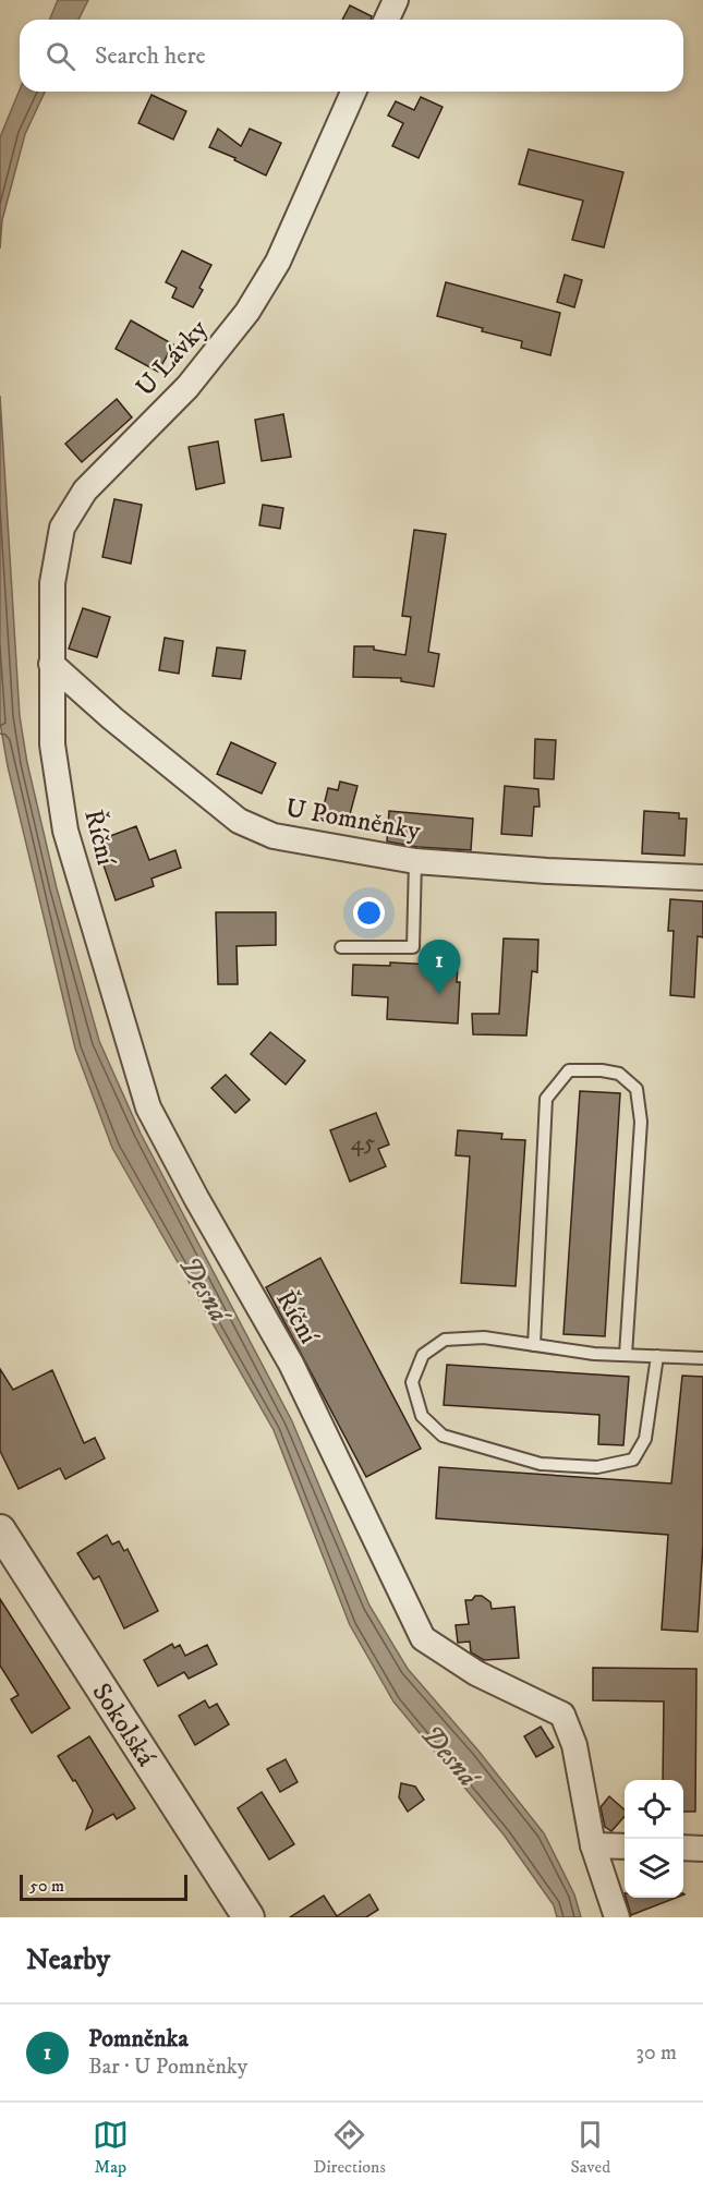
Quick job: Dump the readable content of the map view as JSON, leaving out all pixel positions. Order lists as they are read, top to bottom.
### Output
{
  "streets": {
    "street": [
      "U Lávky",
      "U Pomněnky",
      "Říční",
      "Sokolská"
    ]
  },
  "crossings": [
    ["U Lávky", "U Pomněnky"],
    ["U Lávky", "Říční"],
    ["U Pomněnky", "Říční"]
  ],
  "water": ["Desná"],
  "house_numbers": ["45"],
  "scale_bar": "50 m",
  "page": {
    "search": "Search here",
    "pins": "1",
    "scale": "50 m",
    "heading": "Nearby",
    "list": [
      {
        "mark": "1",
        "name": "Pomněnka",
        "note": "Bar · U Pomněnky",
        "value": "30 m"
      }
    ],
    "nav": ["Map", "Directions", "Saved"]
  }
}
